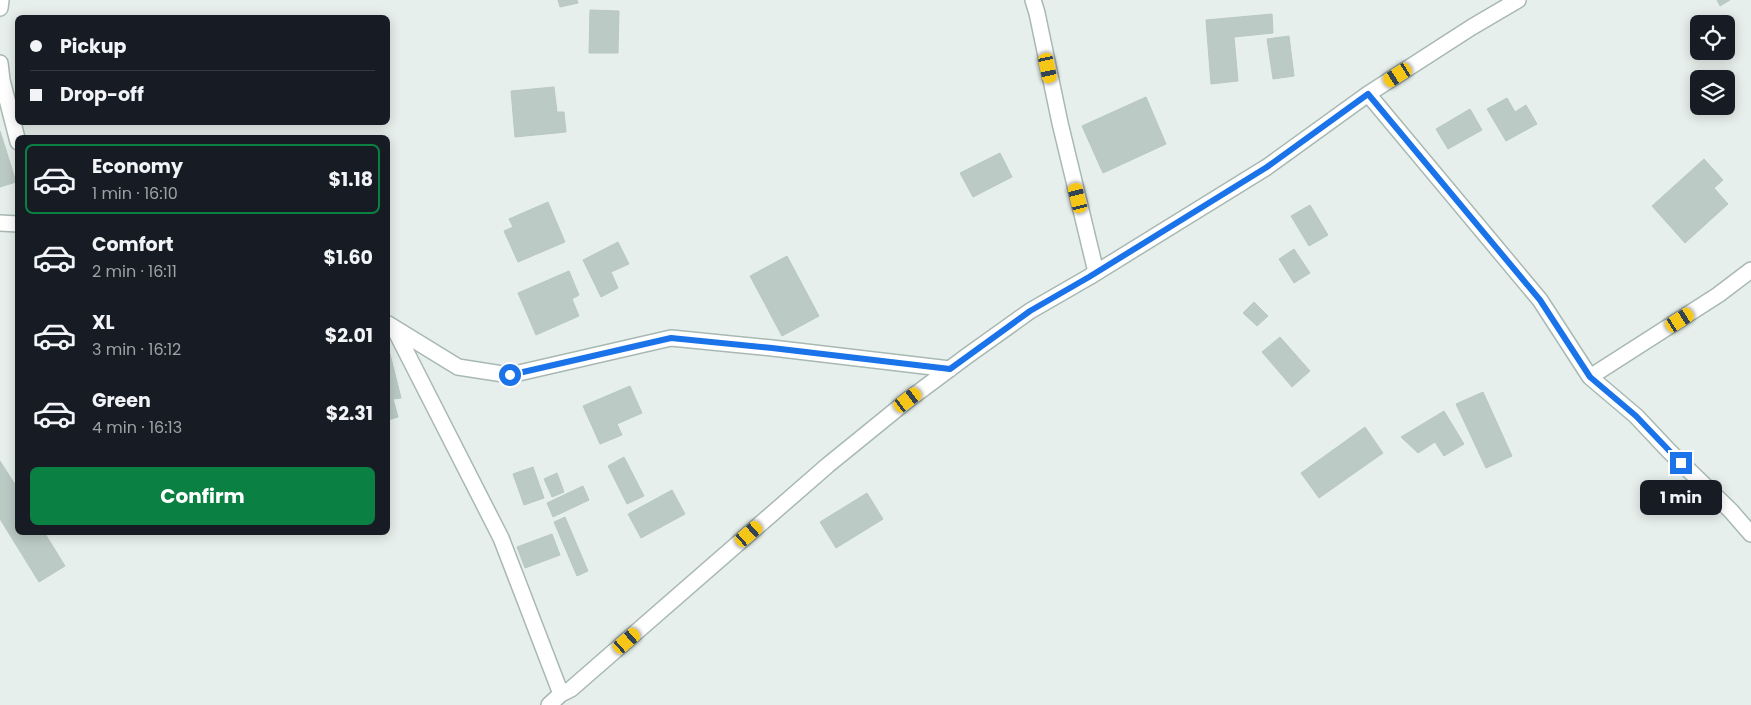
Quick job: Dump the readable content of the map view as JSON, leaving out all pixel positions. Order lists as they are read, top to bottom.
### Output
{
  "page": {
    "banner": ["Pickup", "Drop-off"],
    "list": [
      {
        "name": "Economy",
        "note": "1 min · 16:10",
        "value": "$1.18"
      },
      {
        "name": "Comfort",
        "note": "2 min · 16:11",
        "value": "$1.60"
      },
      {
        "name": "XL",
        "note": "3 min · 16:12",
        "value": "$2.01"
      },
      {
        "name": "Green",
        "note": "4 min · 16:13",
        "value": "$2.31"
      }
    ],
    "buttons": "Confirm",
    "bubble": "1 min"
  }
}
